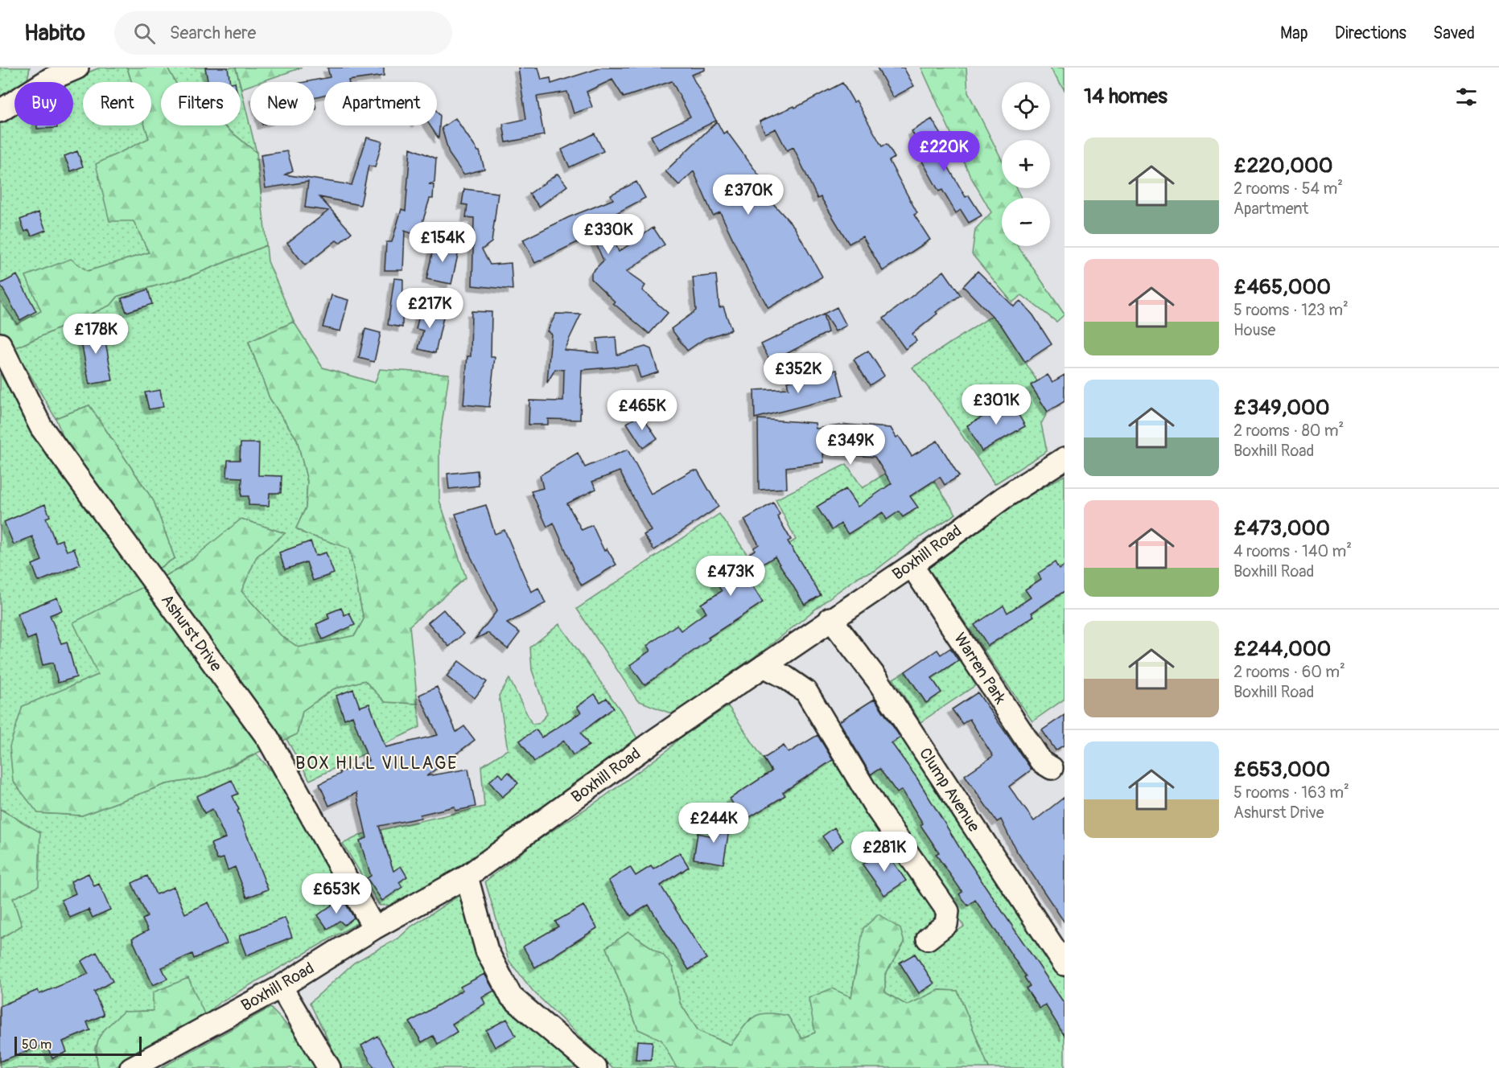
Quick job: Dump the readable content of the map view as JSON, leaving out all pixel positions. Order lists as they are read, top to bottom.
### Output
{
  "streets": {
    "street": [
      "Boxhill Road",
      "Ashurst Drive",
      "Warren Park",
      "Clump Avenue"
    ]
  },
  "crossings": [
    ["Boxhill Road", "Ashurst Drive"],
    ["Boxhill Road", "Warren Park"],
    ["Boxhill Road", "Clump Avenue"]
  ],
  "districts": ["BOX HILL VILLAGE"],
  "scale_bar": "50 m",
  "page": {
    "header": "Habito",
    "search": "Search here",
    "nav": ["Map", "Directions", "Saved"],
    "heading": "14 homes",
    "map_buttons": ["+", "−"],
    "chip": [
      "Buy",
      "Rent",
      "Filters",
      "New",
      "Apartment"
    ],
    "list": [
      {
        "name": "£220,000",
        "note": "2 rooms · 54 m² · Apartment"
      },
      {
        "name": "£465,000",
        "note": "5 rooms · 123 m² · House"
      },
      {
        "name": "£349,000",
        "note": "2 rooms · 80 m² · Boxhill Road"
      },
      {
        "name": "£473,000",
        "note": "4 rooms · 140 m² · Boxhill Road"
      },
      {
        "name": "£244,000",
        "note": "2 rooms · 60 m² · Boxhill Road"
      },
      {
        "name": "£653,000",
        "note": "5 rooms · 163 m² · Ashurst Drive"
      }
    ],
    "price": [
      "£220K",
      "£370K",
      "£330K",
      "£154K",
      "£217K",
      "£178K",
      "£352K",
      "£301K",
      "£465K",
      "£349K",
      "£473K",
      "£244K",
      "£281K",
      "£653K"
    ],
    "scale": "50 m"
  }
}
